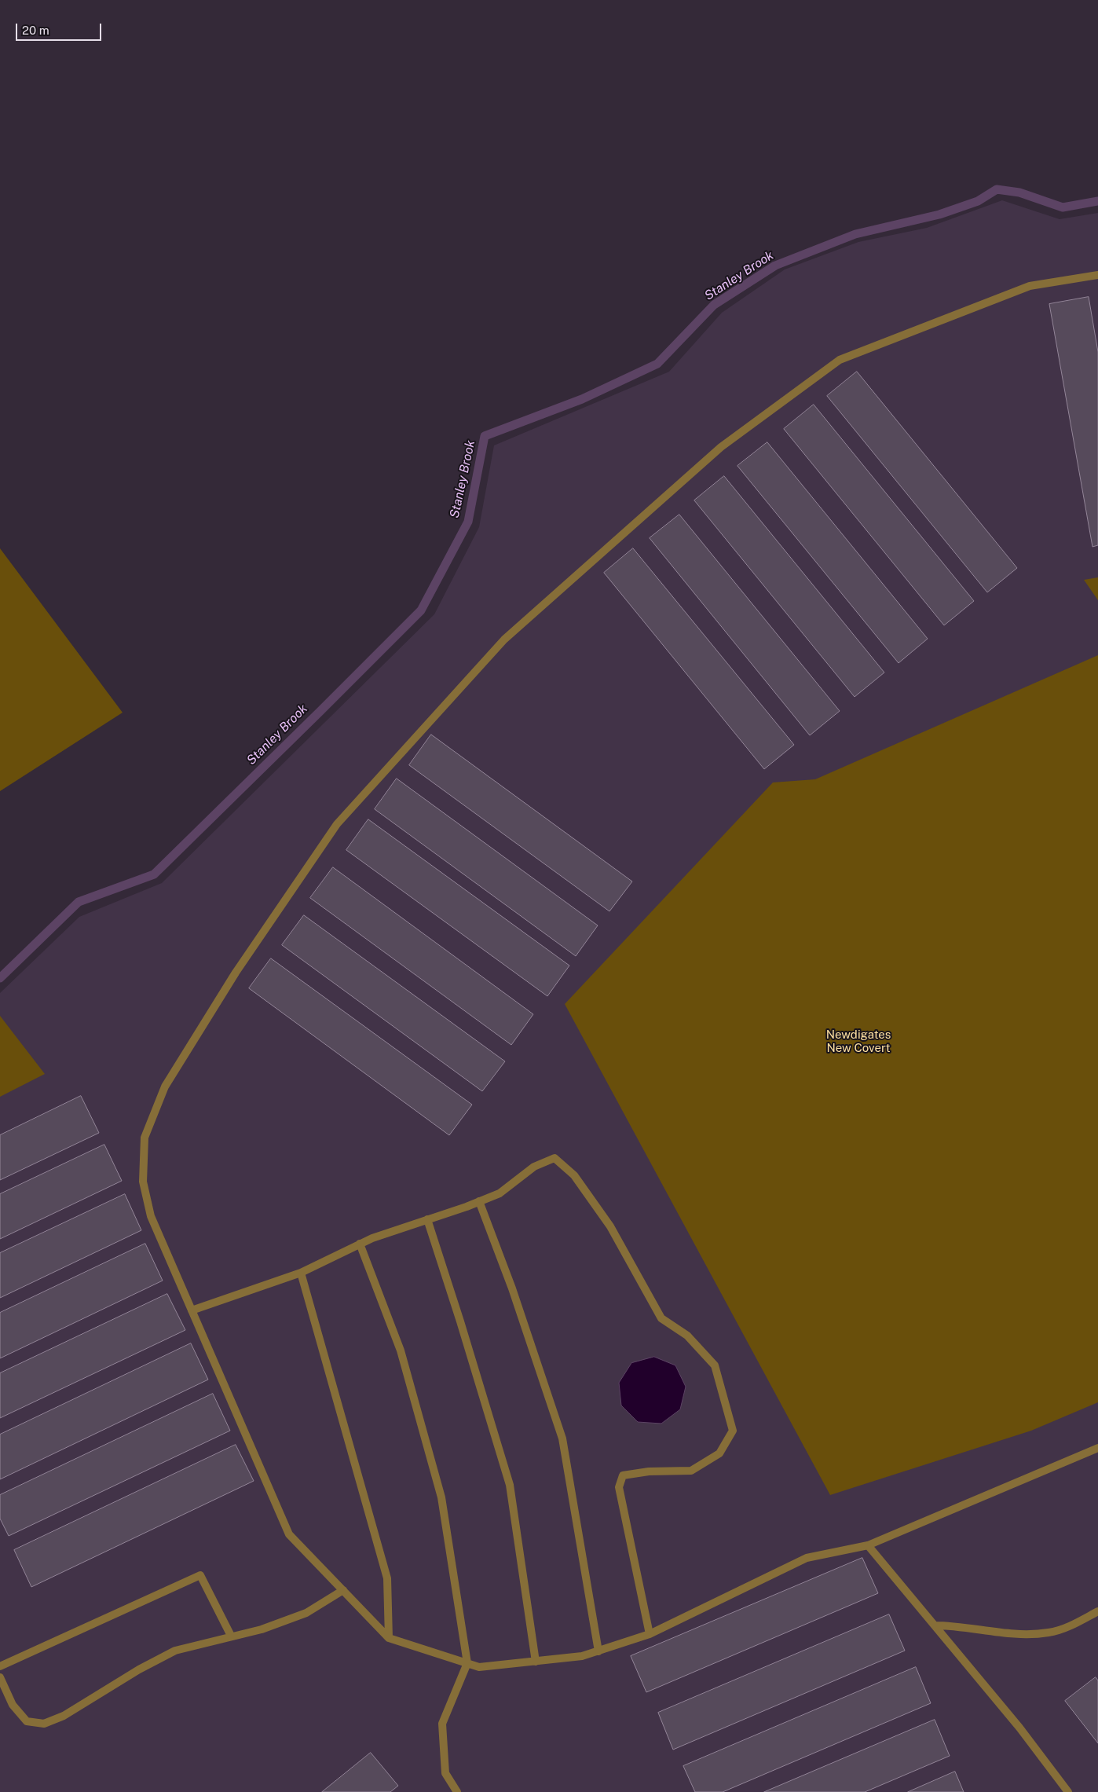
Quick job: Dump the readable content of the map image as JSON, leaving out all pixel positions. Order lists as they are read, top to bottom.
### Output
{
  "water": ["Stanley Brook"],
  "parks": ["Newdigates New Covert"],
  "scale_bar": "20 m"
}
